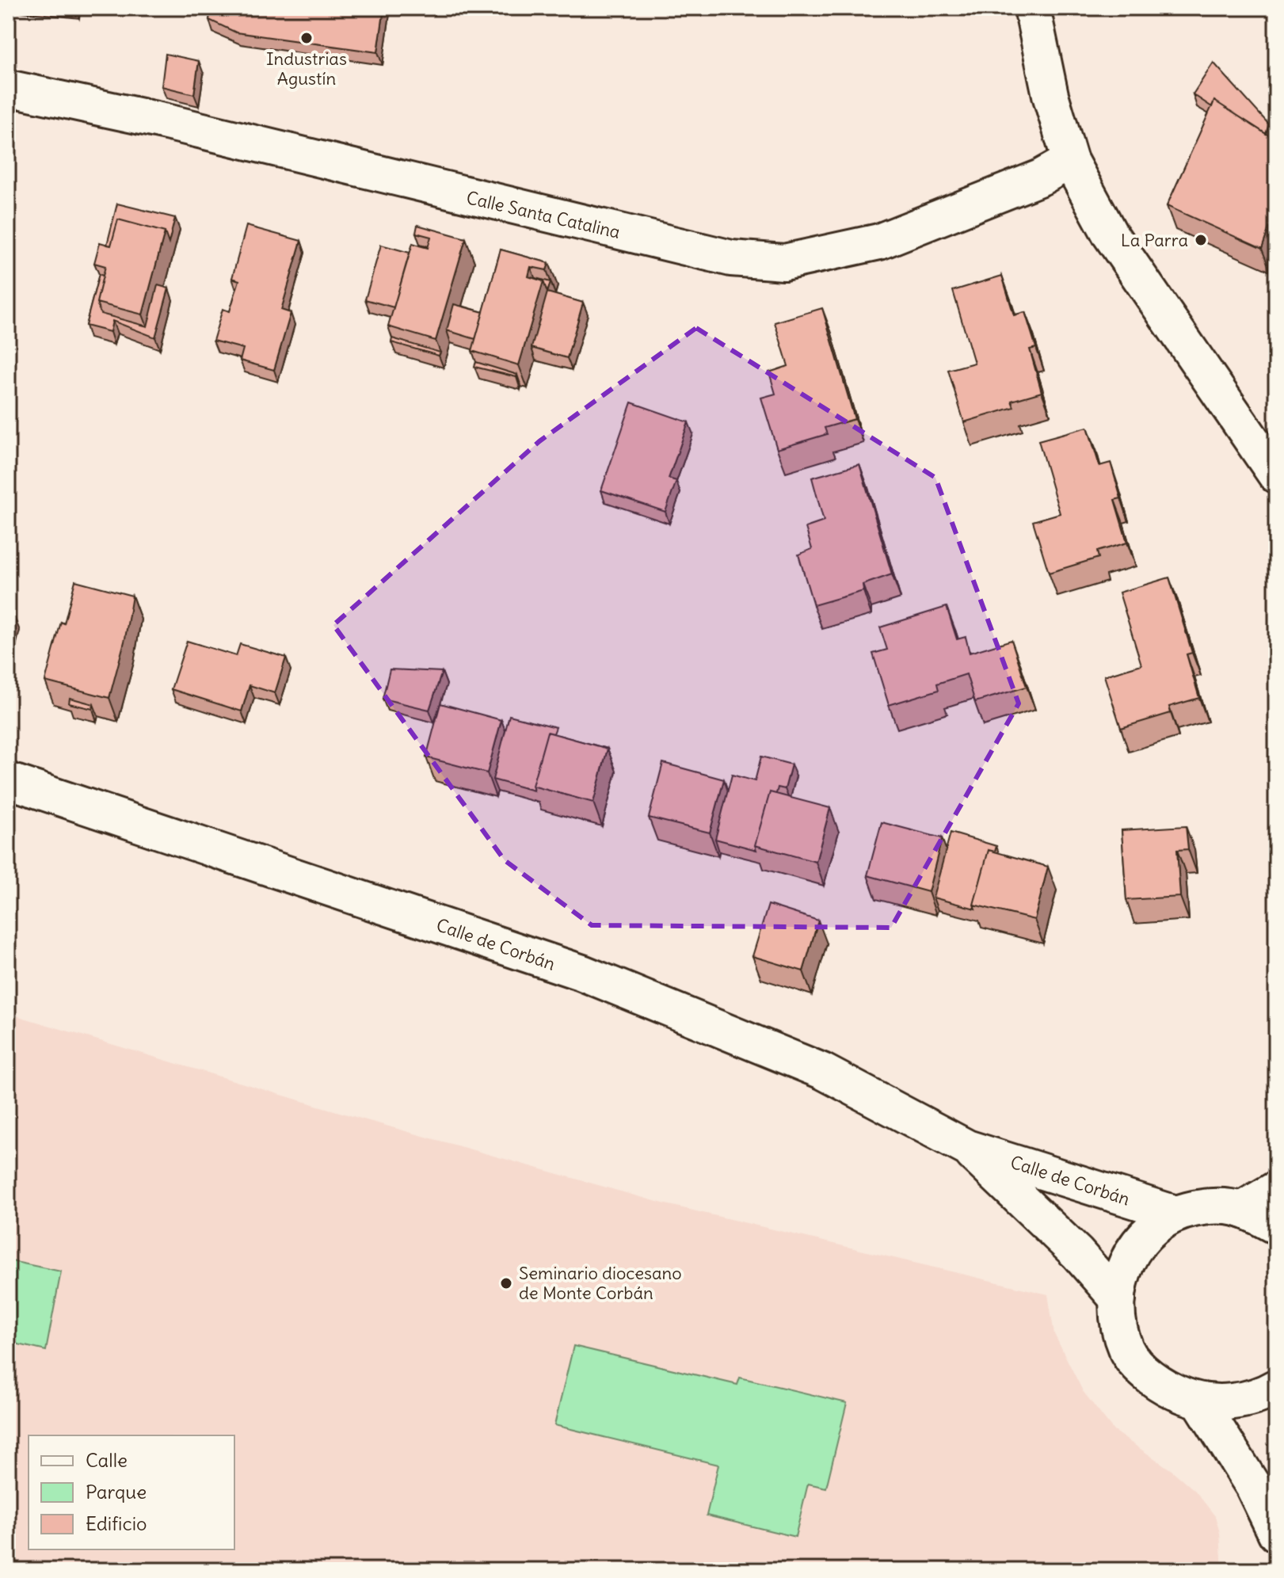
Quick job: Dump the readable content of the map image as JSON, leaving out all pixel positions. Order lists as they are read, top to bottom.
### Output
{
  "streets": {
    "main road": ["Calle Santa Catalina", "Calle de Corbán"]
  },
  "places": ["Industrias Agustín", "La Parra", "Seminario diocesano de Monte Corbán"],
  "legend": ["Calle", "Parque", "Edificio"]
}
